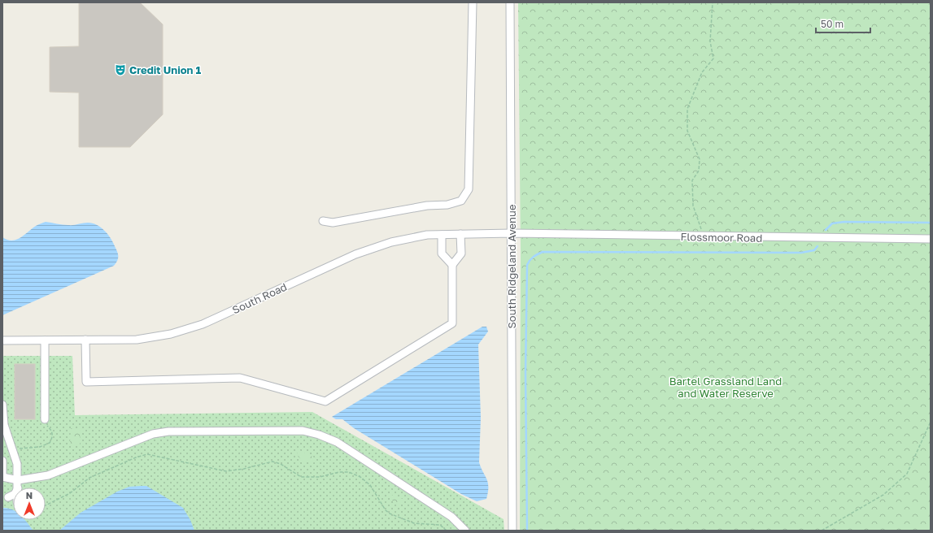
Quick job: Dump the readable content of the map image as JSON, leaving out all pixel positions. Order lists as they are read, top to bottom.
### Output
{
  "streets": {
    "street": ["Flossmoor Road", "South Ridgeland Avenue", "South Road"]
  },
  "crossings": [
    ["Flossmoor Road", "South Ridgeland Avenue"],
    ["Flossmoor Road", "South Road"],
    ["South Ridgeland Avenue", "South Road"]
  ],
  "parks": ["Bartel Grassland Land and Water Reserve"],
  "places": {
    "theatre": ["Credit Union 1"]
  },
  "scale_bar": "50 m",
  "north": "top"
}
